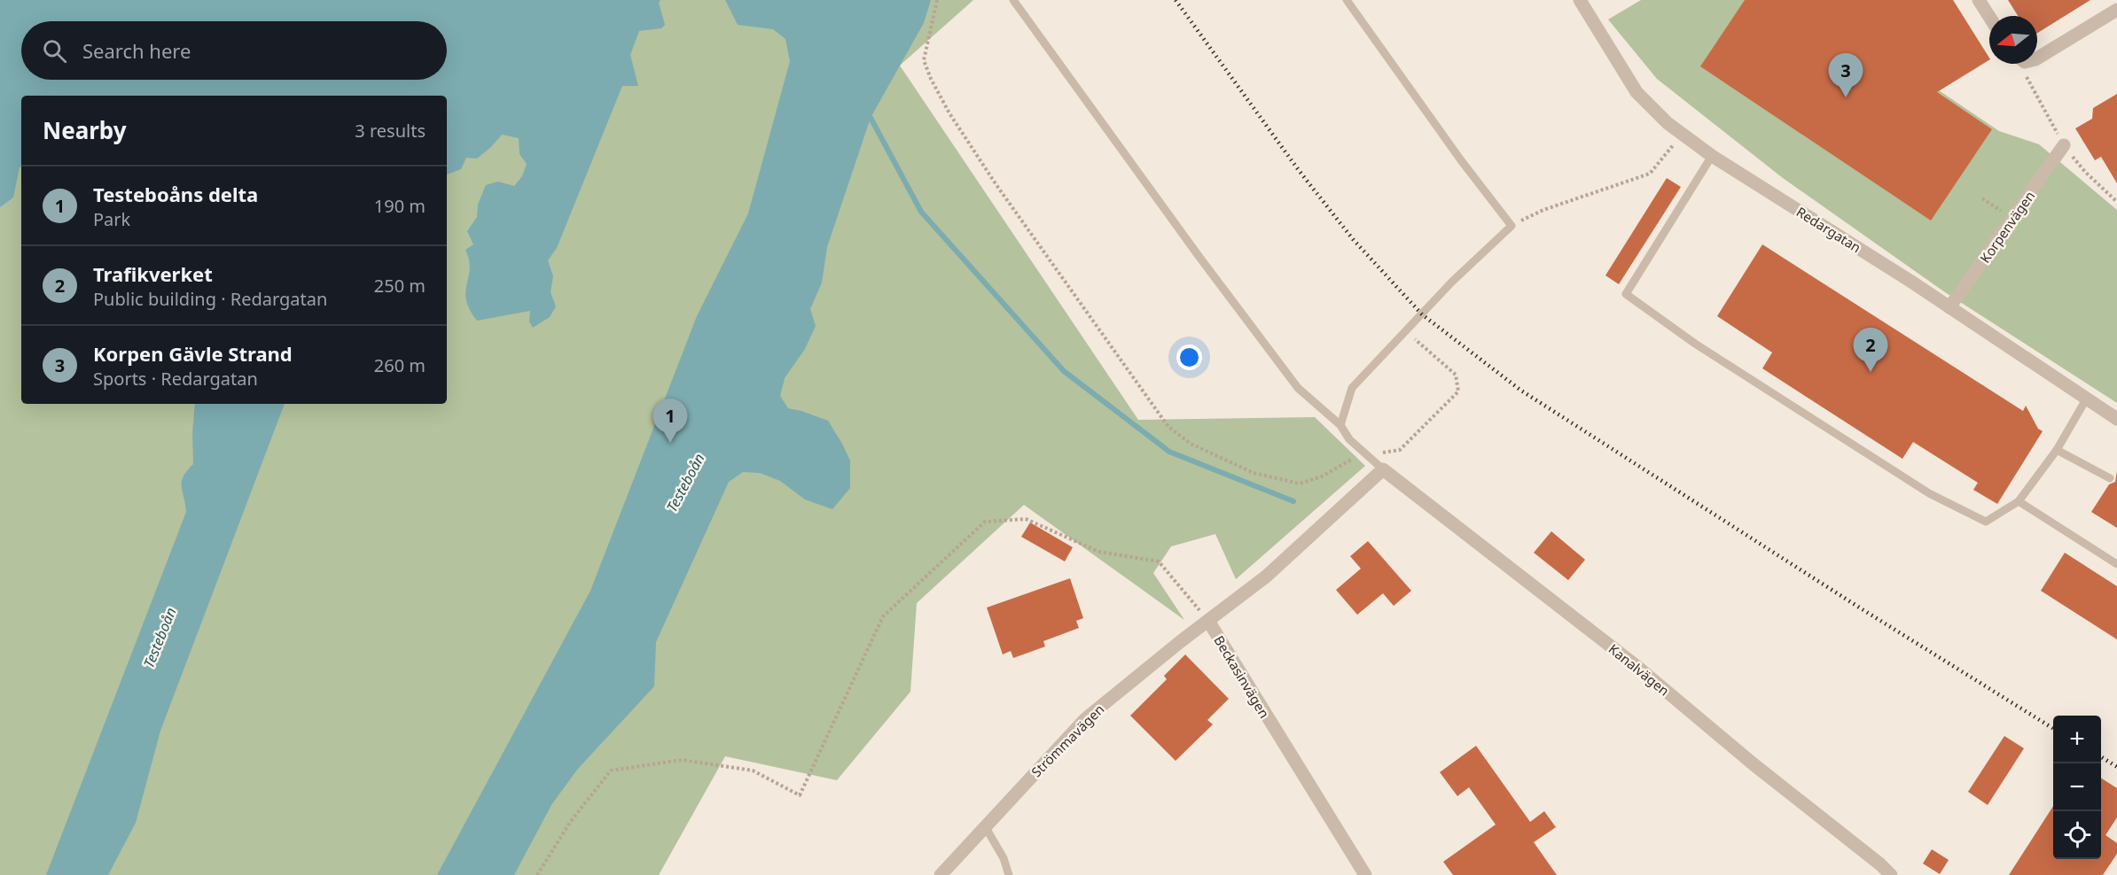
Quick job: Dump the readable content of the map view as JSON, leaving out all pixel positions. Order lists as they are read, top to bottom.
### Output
{
  "streets": {
    "street": [
      "Korpenvägen",
      "Redargatan",
      "Kanalvägen",
      "Beckasinvägen",
      "Strömmavägen"
    ]
  },
  "crossings": [
    ["Korpenvägen", "Redargatan"],
    ["Kanalvägen", "Beckasinvägen"],
    ["Beckasinvägen", "Strömmavägen"]
  ],
  "water": ["Testeboån"],
  "north": "left",
  "page": {
    "search": "Search here",
    "pins": ["3", "2", "1"],
    "heading": ["Nearby", "3 results"],
    "list": [
      {
        "mark": "1",
        "name": "Testeboåns delta",
        "note": "Park",
        "value": "190 m"
      },
      {
        "mark": "2",
        "name": "Trafikverket",
        "note": "Public building · Redargatan",
        "value": "250 m"
      },
      {
        "mark": "3",
        "name": "Korpen Gävle Strand",
        "note": "Sports · Redargatan",
        "value": "260 m"
      }
    ],
    "map_buttons": ["+", "−"]
  }
}
